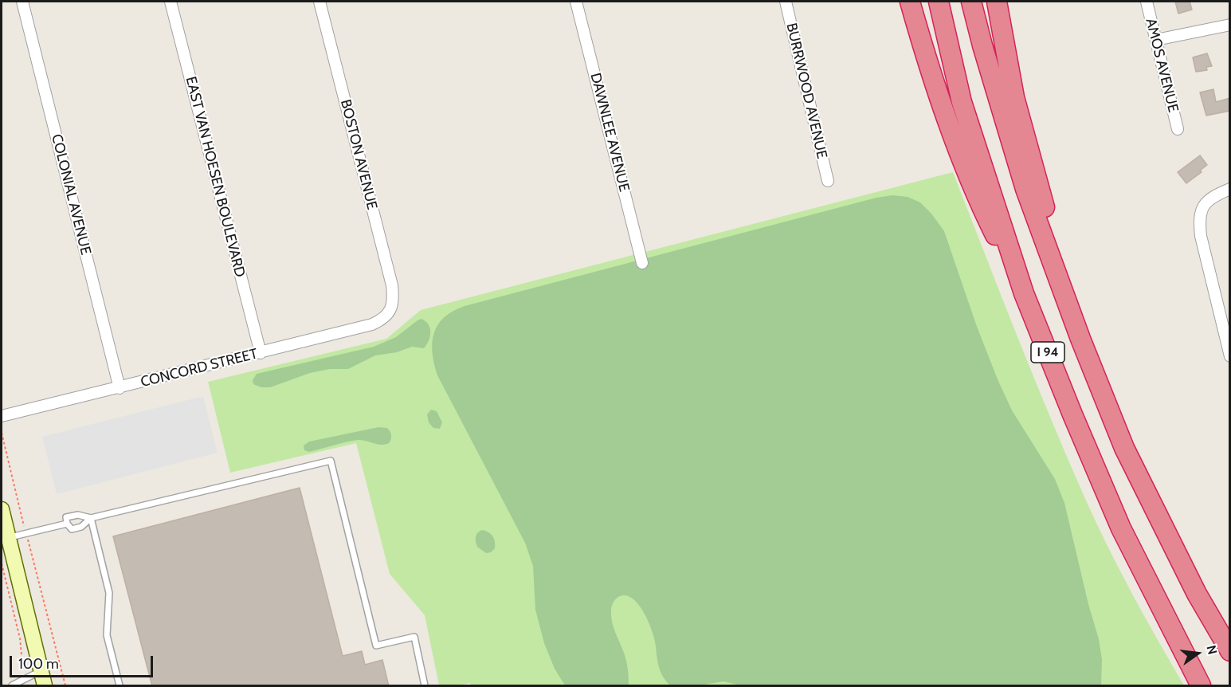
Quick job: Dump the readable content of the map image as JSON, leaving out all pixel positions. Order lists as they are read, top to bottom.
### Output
{
  "streets": {
    "highway": ["I 94"],
    "street": [
      "AMOS AVENUE",
      "BURRWOOD AVENUE",
      "DAWNLEE AVENUE",
      "BOSTON AVENUE",
      "EAST VAN HOESEN BOULEVARD",
      "COLONIAL AVENUE",
      "CONCORD STREET"
    ]
  },
  "crossings": [
    ["BOSTON AVENUE", "CONCORD STREET"],
    ["EAST VAN HOESEN BOULEVARD", "CONCORD STREET"],
    ["COLONIAL AVENUE", "CONCORD STREET"]
  ],
  "scale_bar": "100 m",
  "north": "right"
}
